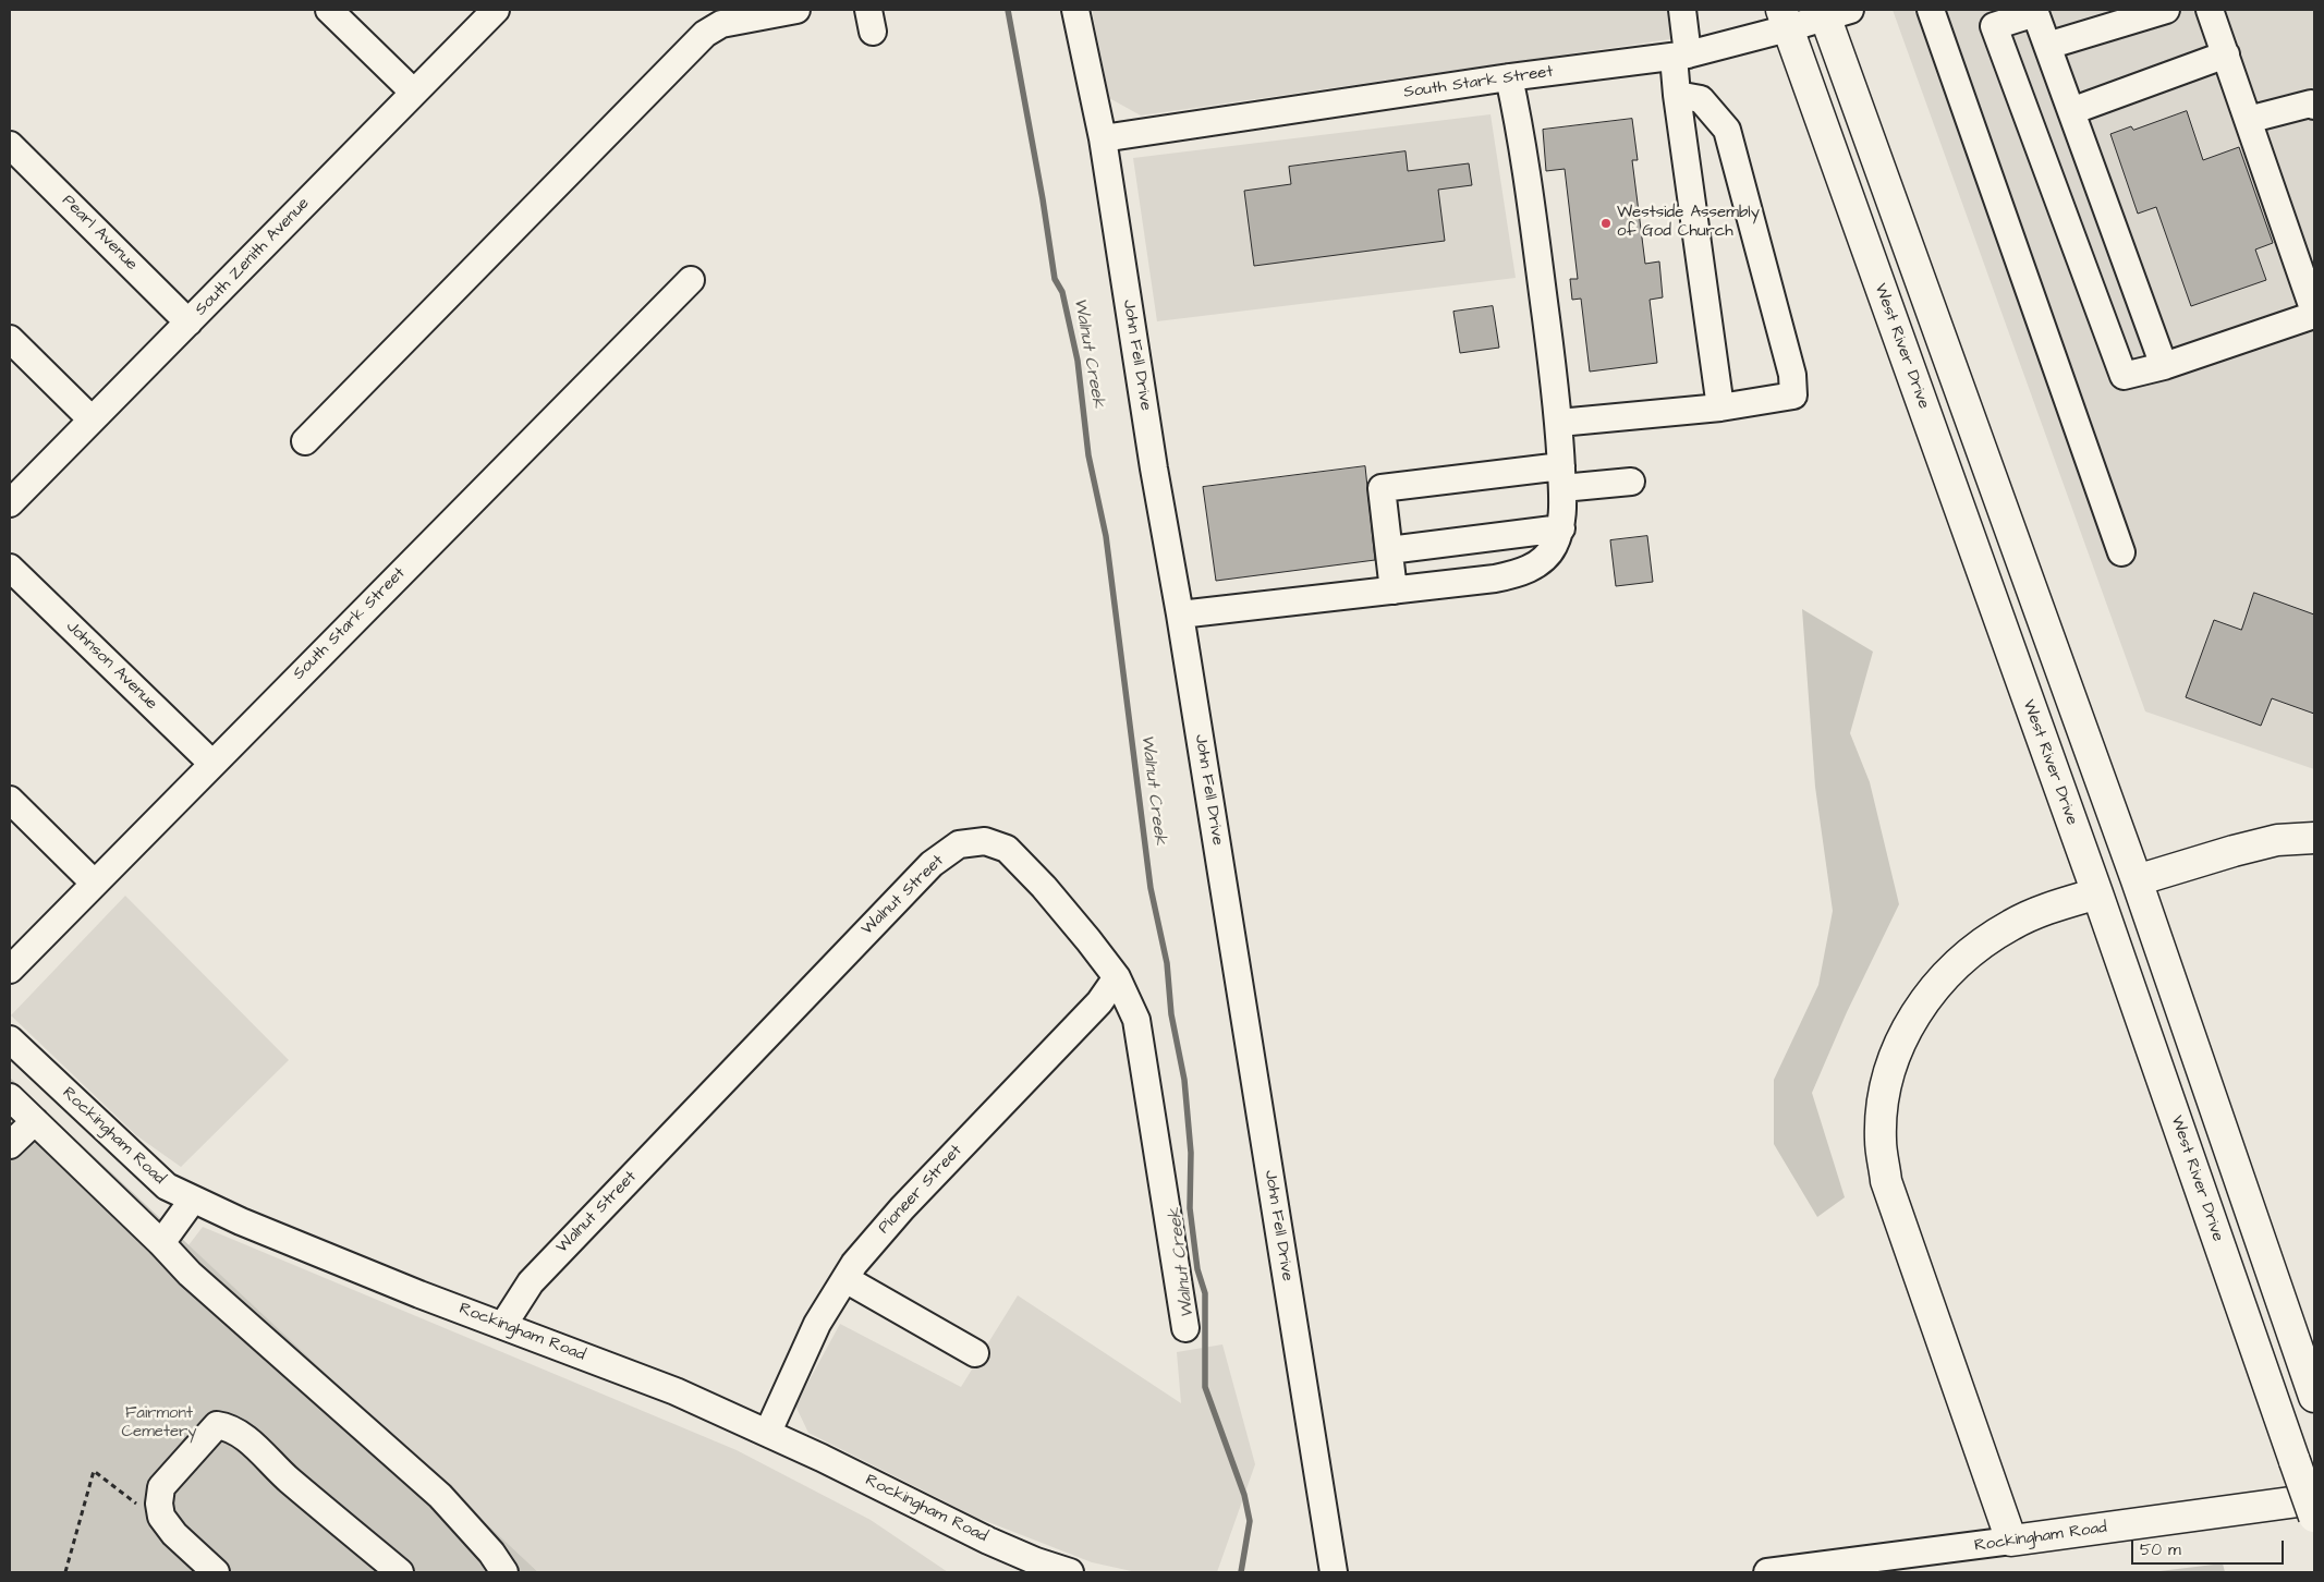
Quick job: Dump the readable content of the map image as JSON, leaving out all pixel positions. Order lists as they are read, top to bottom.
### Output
{
  "streets": {
    "main road": ["West River Drive", "Rockingham Road"],
    "street": [
      "South Stark Street",
      "Pearl Avenue",
      "South Zenith Avenue",
      "John Fell Drive",
      "Johnson Avenue",
      "Walnut Street",
      "Pioneer Street"
    ]
  },
  "crossings": [
    ["South Stark Street", "West River Drive"],
    ["South Stark Street", "John Fell Drive"],
    ["South Stark Street", "Johnson Avenue"],
    ["Pearl Avenue", "South Zenith Avenue"],
    ["Walnut Street", "Rockingham Road"],
    ["Walnut Street", "Pioneer Street"],
    ["Rockingham Road", "Pioneer Street"]
  ],
  "water": ["Walnut Creek"],
  "parks": ["Fairmont Cemetery"],
  "places": ["Westside Assembly of God Church"],
  "scale_bar": "50 m"
}
